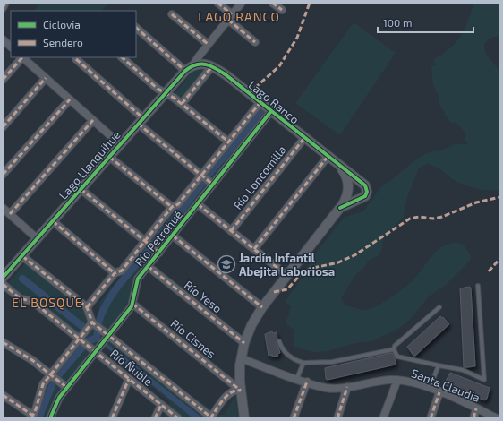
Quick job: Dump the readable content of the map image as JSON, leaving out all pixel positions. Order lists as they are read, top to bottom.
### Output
{
  "streets": {
    "street": [
      "Lago Ranco",
      "Lago Llanquihue",
      "Río Loncomilla",
      "Río Petrohué",
      "Río Yeso",
      "Río Cisnes",
      "Río Ñuble",
      "Santa Claudia"
    ]
  },
  "crossings": [
    ["Lago Ranco", "Río Loncomilla"],
    ["Lago Ranco", "Río Petrohué"],
    ["Río Petrohué", "Río Yeso"],
    ["Río Petrohué", "Río Cisnes"],
    ["Río Petrohué", "Río Ñuble"]
  ],
  "districts": ["LAGO RANCO", "EL BOSQUE"],
  "places": {
    "school or university": ["Jardín Infantil Abejita Laboriosa"]
  },
  "legend": ["Ciclovía", "Sendero"],
  "scale_bar": "100 m"
}
